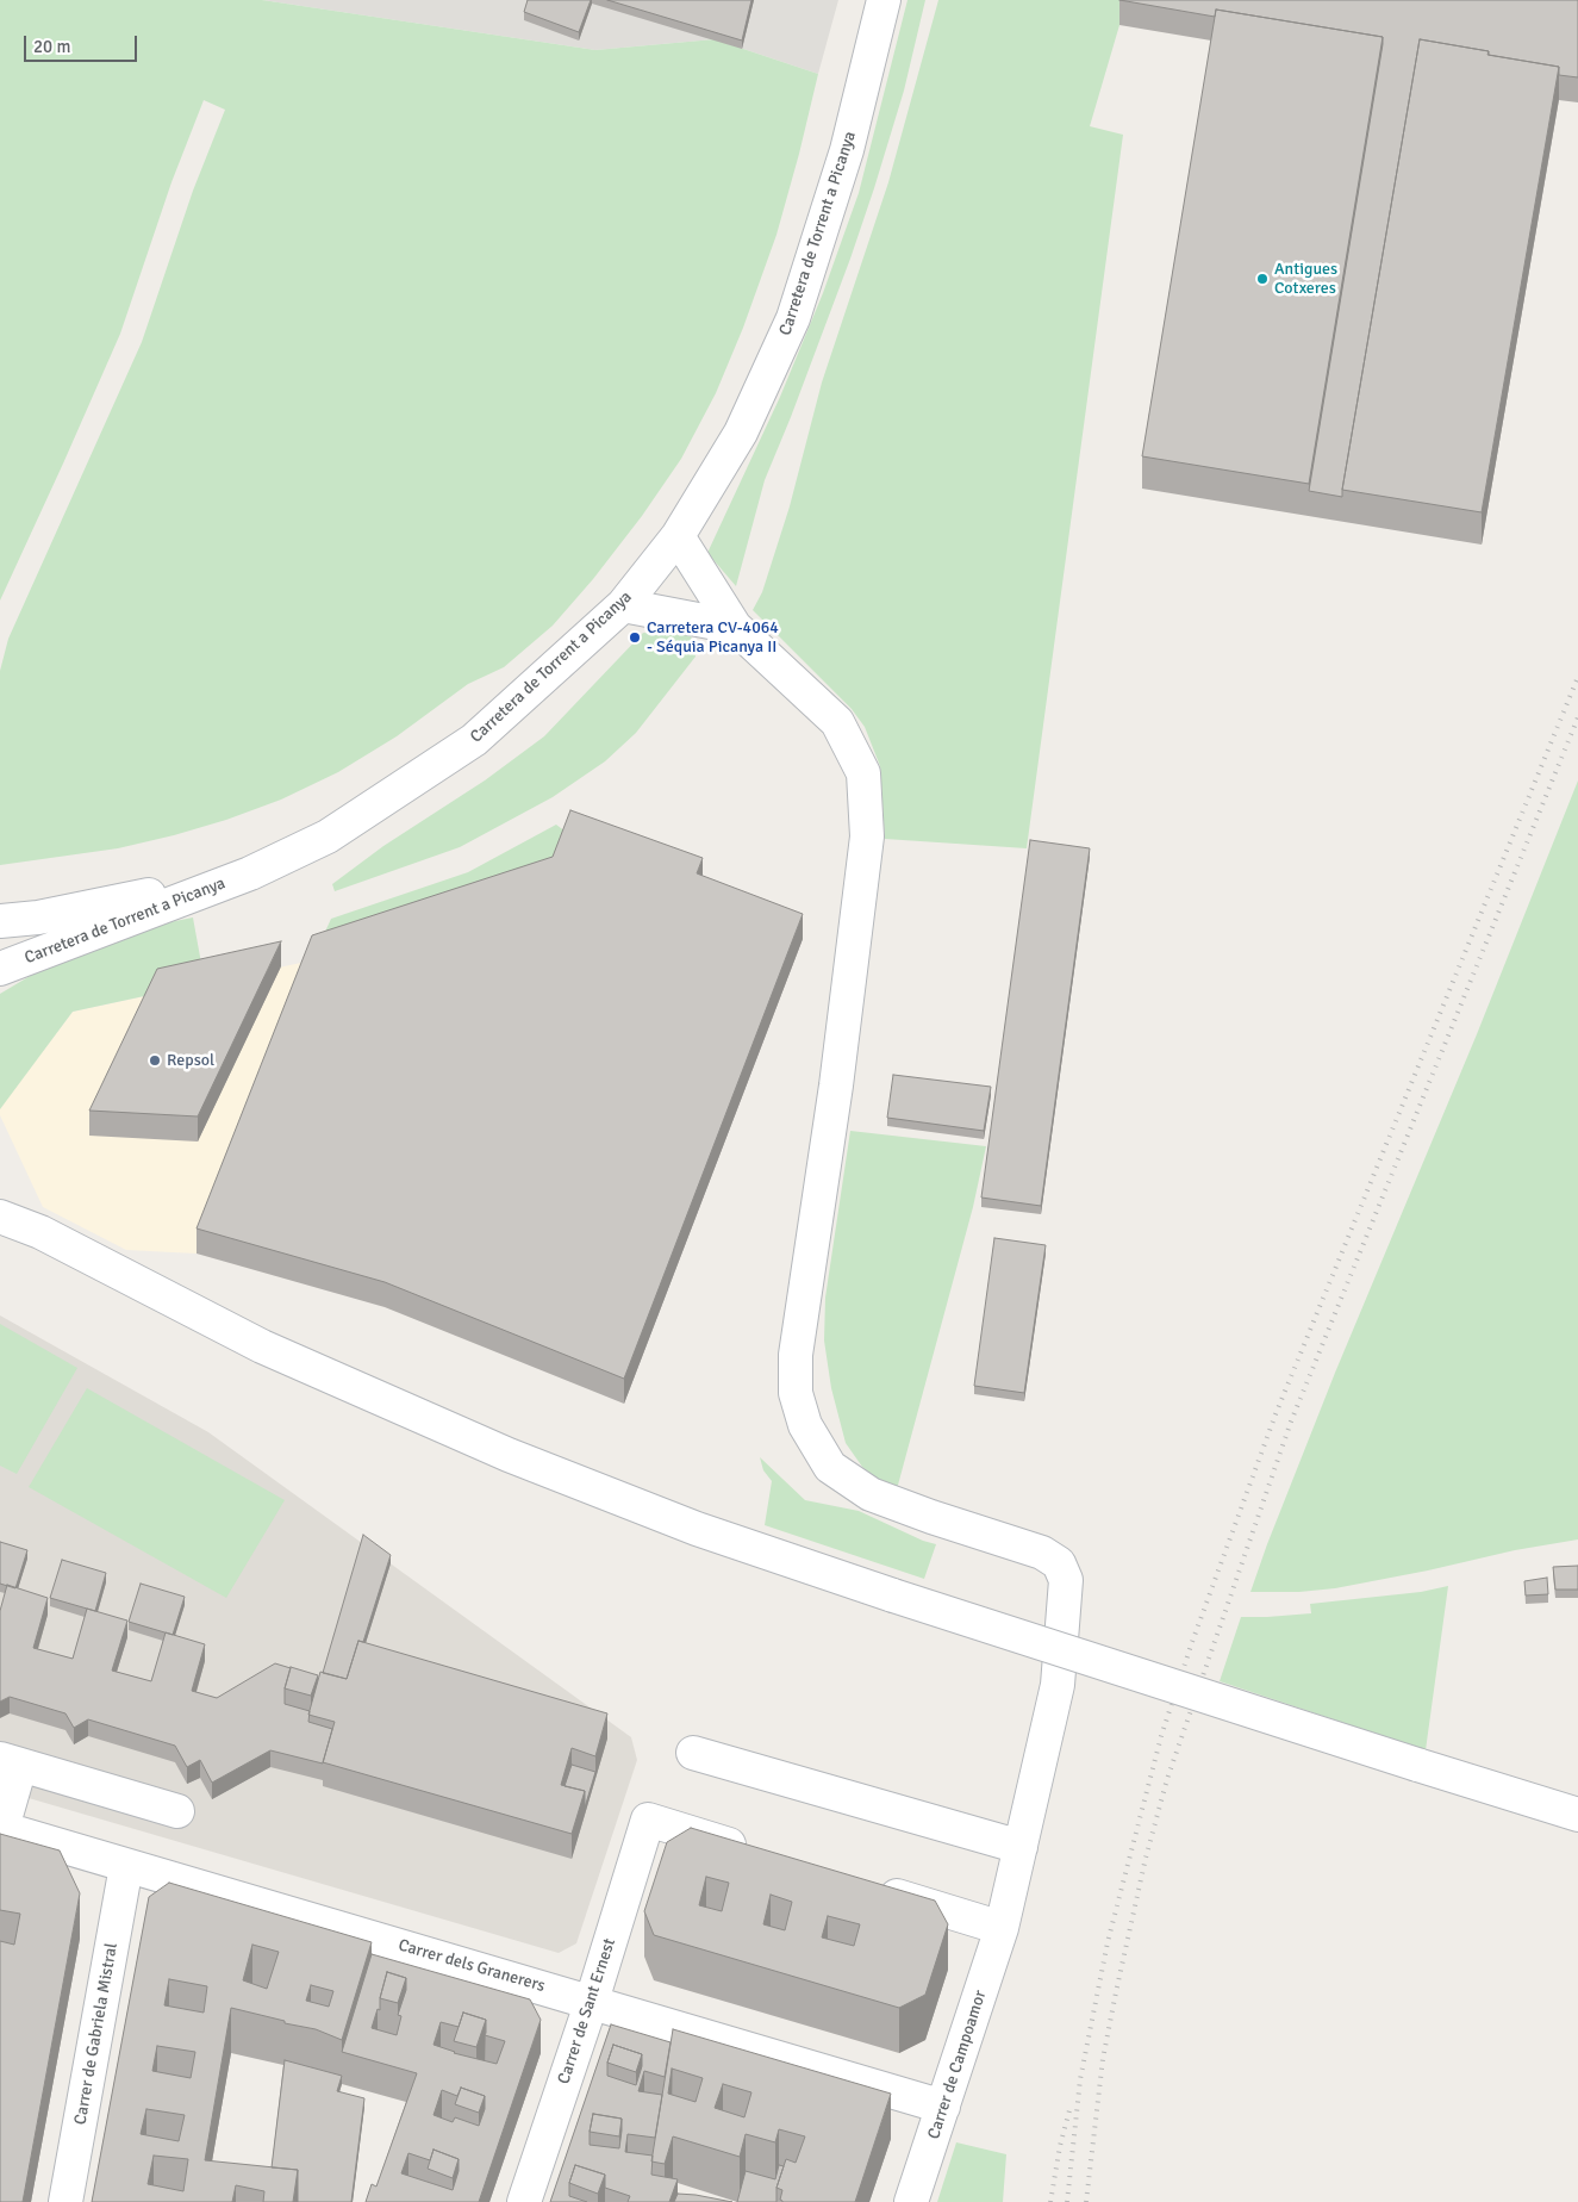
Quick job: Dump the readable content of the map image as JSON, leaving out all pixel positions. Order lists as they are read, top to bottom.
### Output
{
  "streets": {
    "street": [
      "Carretera de Torrent a Picanya",
      "Carrer dels Granerers",
      "Carrer de Sant Ernest",
      "Carrer de Gabriela Mistral",
      "Carrer de Campoamor"
    ]
  },
  "crossings": [
    ["Carretera de Torrent a Picanya", "Carrer de Campoamor"],
    ["Carrer dels Granerers", "Carrer de Sant Ernest"],
    ["Carrer dels Granerers", "Carrer de Gabriela Mistral"],
    ["Carrer dels Granerers", "Carrer de Campoamor"]
  ],
  "places": ["Antigues Cotxeres", "Carretera CV-4064 - Séquia Picanya II", "Repsol"],
  "scale_bar": "20 m"
}
